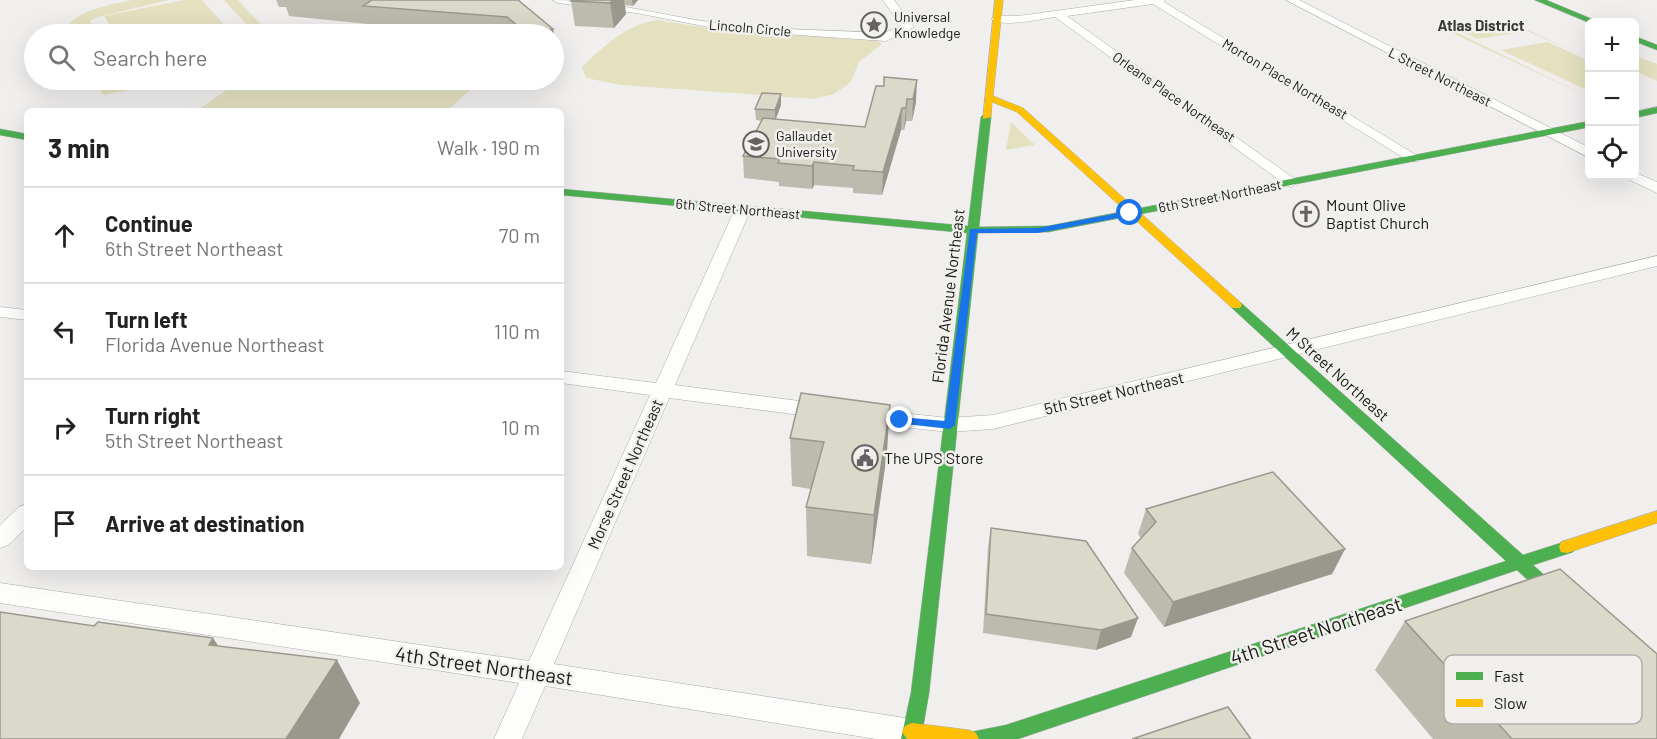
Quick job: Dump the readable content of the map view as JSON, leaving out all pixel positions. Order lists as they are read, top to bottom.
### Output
{
  "streets": {
    "main road": [
      "6th Street Northeast",
      "Florida Avenue Northeast",
      "M Street Northeast",
      "4th Street Northeast"
    ],
    "street": [
      "Lincoln Circle",
      "L Street Northeast",
      "Morton Place Northeast",
      "Orleans Place Northeast",
      "5th Street Northeast",
      "Morse Street Northeast"
    ]
  },
  "crossings": [
    ["L Street Northeast", "6th Street Northeast"],
    ["Morton Place Northeast", "6th Street Northeast"],
    ["Orleans Place Northeast", "6th Street Northeast"],
    ["6th Street Northeast", "Florida Avenue Northeast"],
    ["6th Street Northeast", "M Street Northeast"],
    ["6th Street Northeast", "Morse Street Northeast"],
    ["Florida Avenue Northeast", "M Street Northeast"],
    ["Florida Avenue Northeast", "5th Street Northeast"],
    ["Florida Avenue Northeast", "4th Street Northeast"],
    ["M Street Northeast", "5th Street Northeast"],
    ["M Street Northeast", "4th Street Northeast"],
    ["5th Street Northeast", "Morse Street Northeast"],
    ["Morse Street Northeast", "4th Street Northeast"]
  ],
  "districts": ["Atlas District"],
  "places": {
    "place": ["Universal Knowledge"],
    "school or university": ["Gallaudet University"],
    "church": ["Mount Olive Baptist Church"],
    "public building": ["The UPS Store"]
  },
  "legend": ["Fast", "Slow"],
  "page": {
    "map_buttons": ["+", "−"],
    "search": "Search here",
    "heading": ["3 min", "Walk · 190 m"],
    "list": [
      ["Continue", "6th Street Northeast", "70 m"],
      ["Turn left", "Florida Avenue Northeast", "110 m"],
      ["Turn right", "5th Street Northeast", "10 m"],
      "Arrive at destination"
    ]
  }
}
